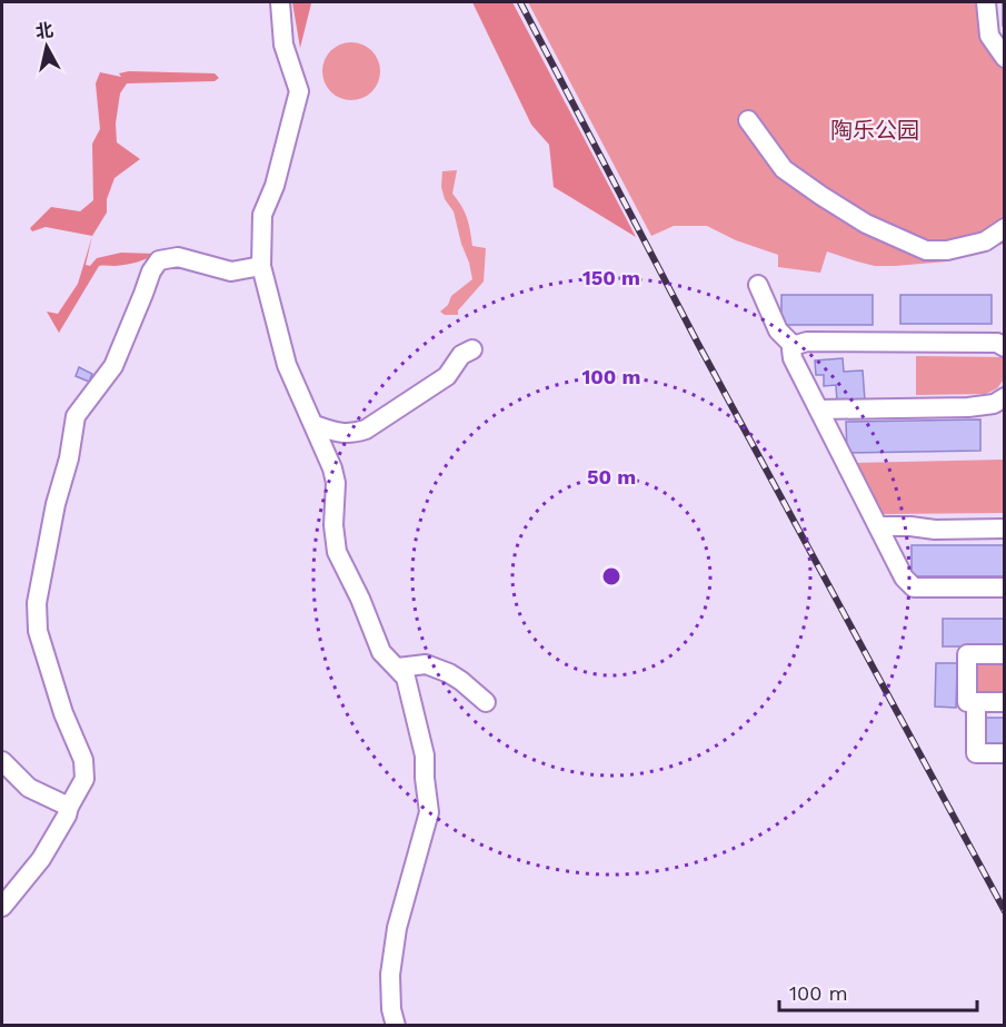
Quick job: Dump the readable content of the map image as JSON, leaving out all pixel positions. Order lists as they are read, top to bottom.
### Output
{
  "parks": ["陶乐公园"],
  "scale_bar": "100 m",
  "north": "top",
  "rings": ["150 m", "100 m", "50 m"]
}
